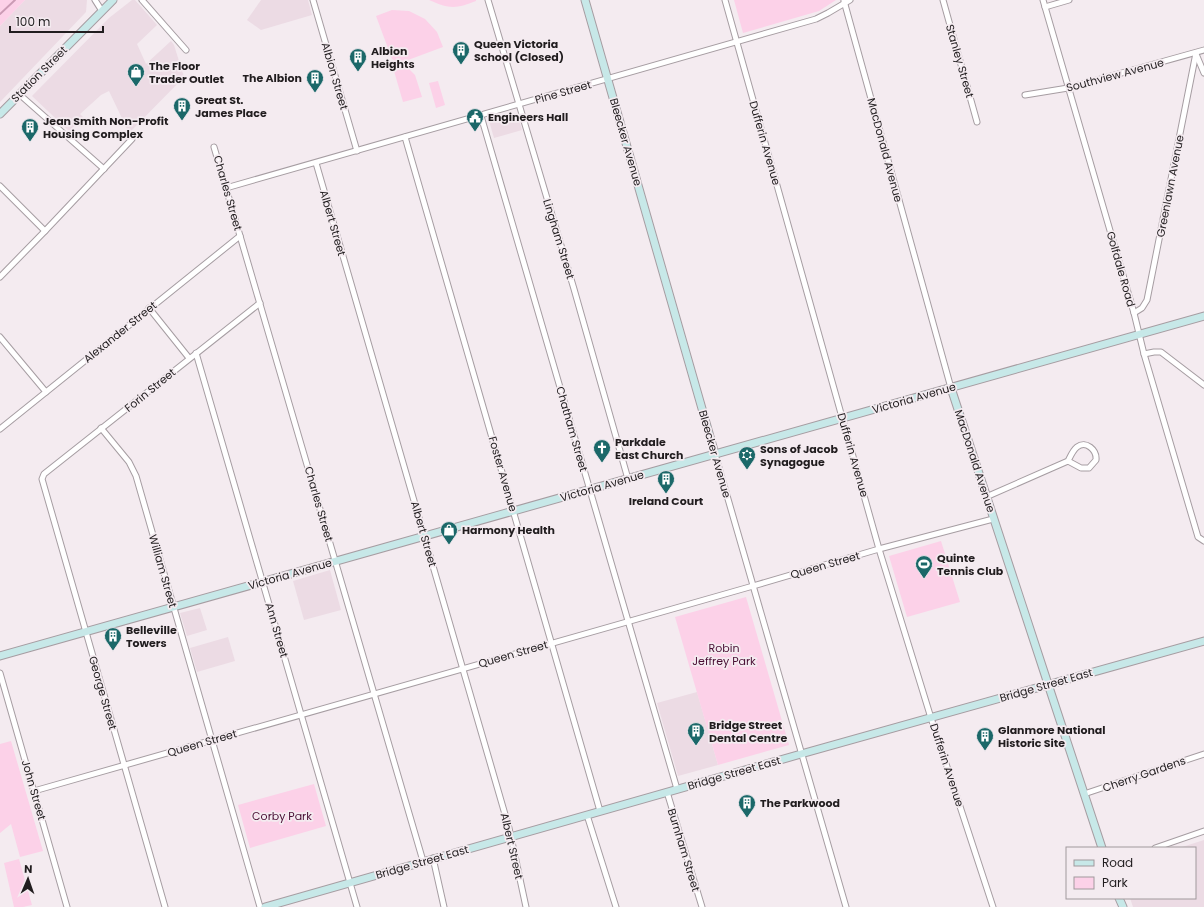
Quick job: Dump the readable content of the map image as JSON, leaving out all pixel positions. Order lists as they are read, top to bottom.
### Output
{
  "streets": {
    "street": [
      "Stanley Street",
      "Station Street",
      "Southview Avenue",
      "Albion Street",
      "Pine Street",
      "Bleecker Avenue",
      "Dufferin Avenue",
      "MacDonald Avenue",
      "Greenlawn Avenue",
      "Charles Street",
      "Albert Street",
      "Lingham Street",
      "Golfdale Road",
      "Alexander Street",
      "Forin Street",
      "Victoria Avenue",
      "Chatham Street",
      "Foster Avenue",
      "Queen Street",
      "William Street",
      "Ann Street",
      "Bridge Street East",
      "George Street",
      "Cherry Gardens",
      "John Street",
      "Burnham Street"
    ]
  },
  "crossings": [
    ["Southview Avenue", "Greenlawn Avenue"],
    ["Southview Avenue", "Golfdale Road"],
    ["Albion Street", "Pine Street"],
    ["Pine Street", "Bleecker Avenue"],
    ["Pine Street", "Dufferin Avenue"],
    ["Pine Street", "MacDonald Avenue"],
    ["Pine Street", "Charles Street"],
    ["Pine Street", "Albert Street"],
    ["Pine Street", "Lingham Street"],
    ["Pine Street", "Chatham Street"],
    ["Pine Street", "Foster Avenue"],
    ["Bleecker Avenue", "Victoria Avenue"],
    ["Bleecker Avenue", "Queen Street"],
    ["Bleecker Avenue", "Bridge Street East"],
    ["Dufferin Avenue", "Victoria Avenue"],
    ["Dufferin Avenue", "Queen Street"],
    ["Dufferin Avenue", "Bridge Street East"],
    ["MacDonald Avenue", "Victoria Avenue"],
    ["MacDonald Avenue", "Queen Street"],
    ["MacDonald Avenue", "Bridge Street East"],
    ["MacDonald Avenue", "Cherry Gardens"],
    ["Greenlawn Avenue", "Golfdale Road"],
    ["Charles Street", "Alexander Street"],
    ["Charles Street", "Forin Street"],
    ["Charles Street", "Victoria Avenue"],
    ["Charles Street", "Queen Street"],
    ["Charles Street", "Bridge Street East"],
    ["Albert Street", "Victoria Avenue"],
    ["Albert Street", "Queen Street"],
    ["Albert Street", "Bridge Street East"],
    ["Lingham Street", "Victoria Avenue"],
    ["Golfdale Road", "Victoria Avenue"],
    ["Forin Street", "William Street"],
    ["Forin Street", "Ann Street"],
    ["Forin Street", "George Street"],
    ["Victoria Avenue", "Chatham Street"],
    ["Victoria Avenue", "Foster Avenue"],
    ["Victoria Avenue", "William Street"],
    ["Victoria Avenue", "Ann Street"],
    ["Victoria Avenue", "George Street"],
    ["Chatham Street", "Queen Street"],
    ["Chatham Street", "Bridge Street East"],
    ["Foster Avenue", "Queen Street"],
    ["Foster Avenue", "Bridge Street East"],
    ["Queen Street", "William Street"],
    ["Queen Street", "Ann Street"],
    ["Queen Street", "George Street"],
    ["Queen Street", "John Street"],
    ["Ann Street", "Bridge Street East"],
    ["Bridge Street East", "Burnham Street"]
  ],
  "parks": ["Robin Jeffrey Park", "Corby Park"],
  "places": {
    "building": [
      "Queen Victoria School (Closed)",
      "Albion Heights",
      "The Albion",
      "Great St. James Place",
      "Jean Smith Non-Profit Housing Complex",
      "Ireland Court",
      "Belleville Towers",
      "Bridge Street Dental Centre",
      "Glanmore National Historic Site",
      "The Parkwood"
    ],
    "shop": ["The Floor Trader Outlet", "Harmony Health"],
    "public building": ["Engineers Hall"],
    "church": ["Parkdale East Church"],
    "synagogue": ["Sons of Jacob Synagogue"],
    "sports": ["Quinte Tennis Club"]
  },
  "legend": ["Road", "Park"],
  "scale_bar": "100 m",
  "north": "top"
}
